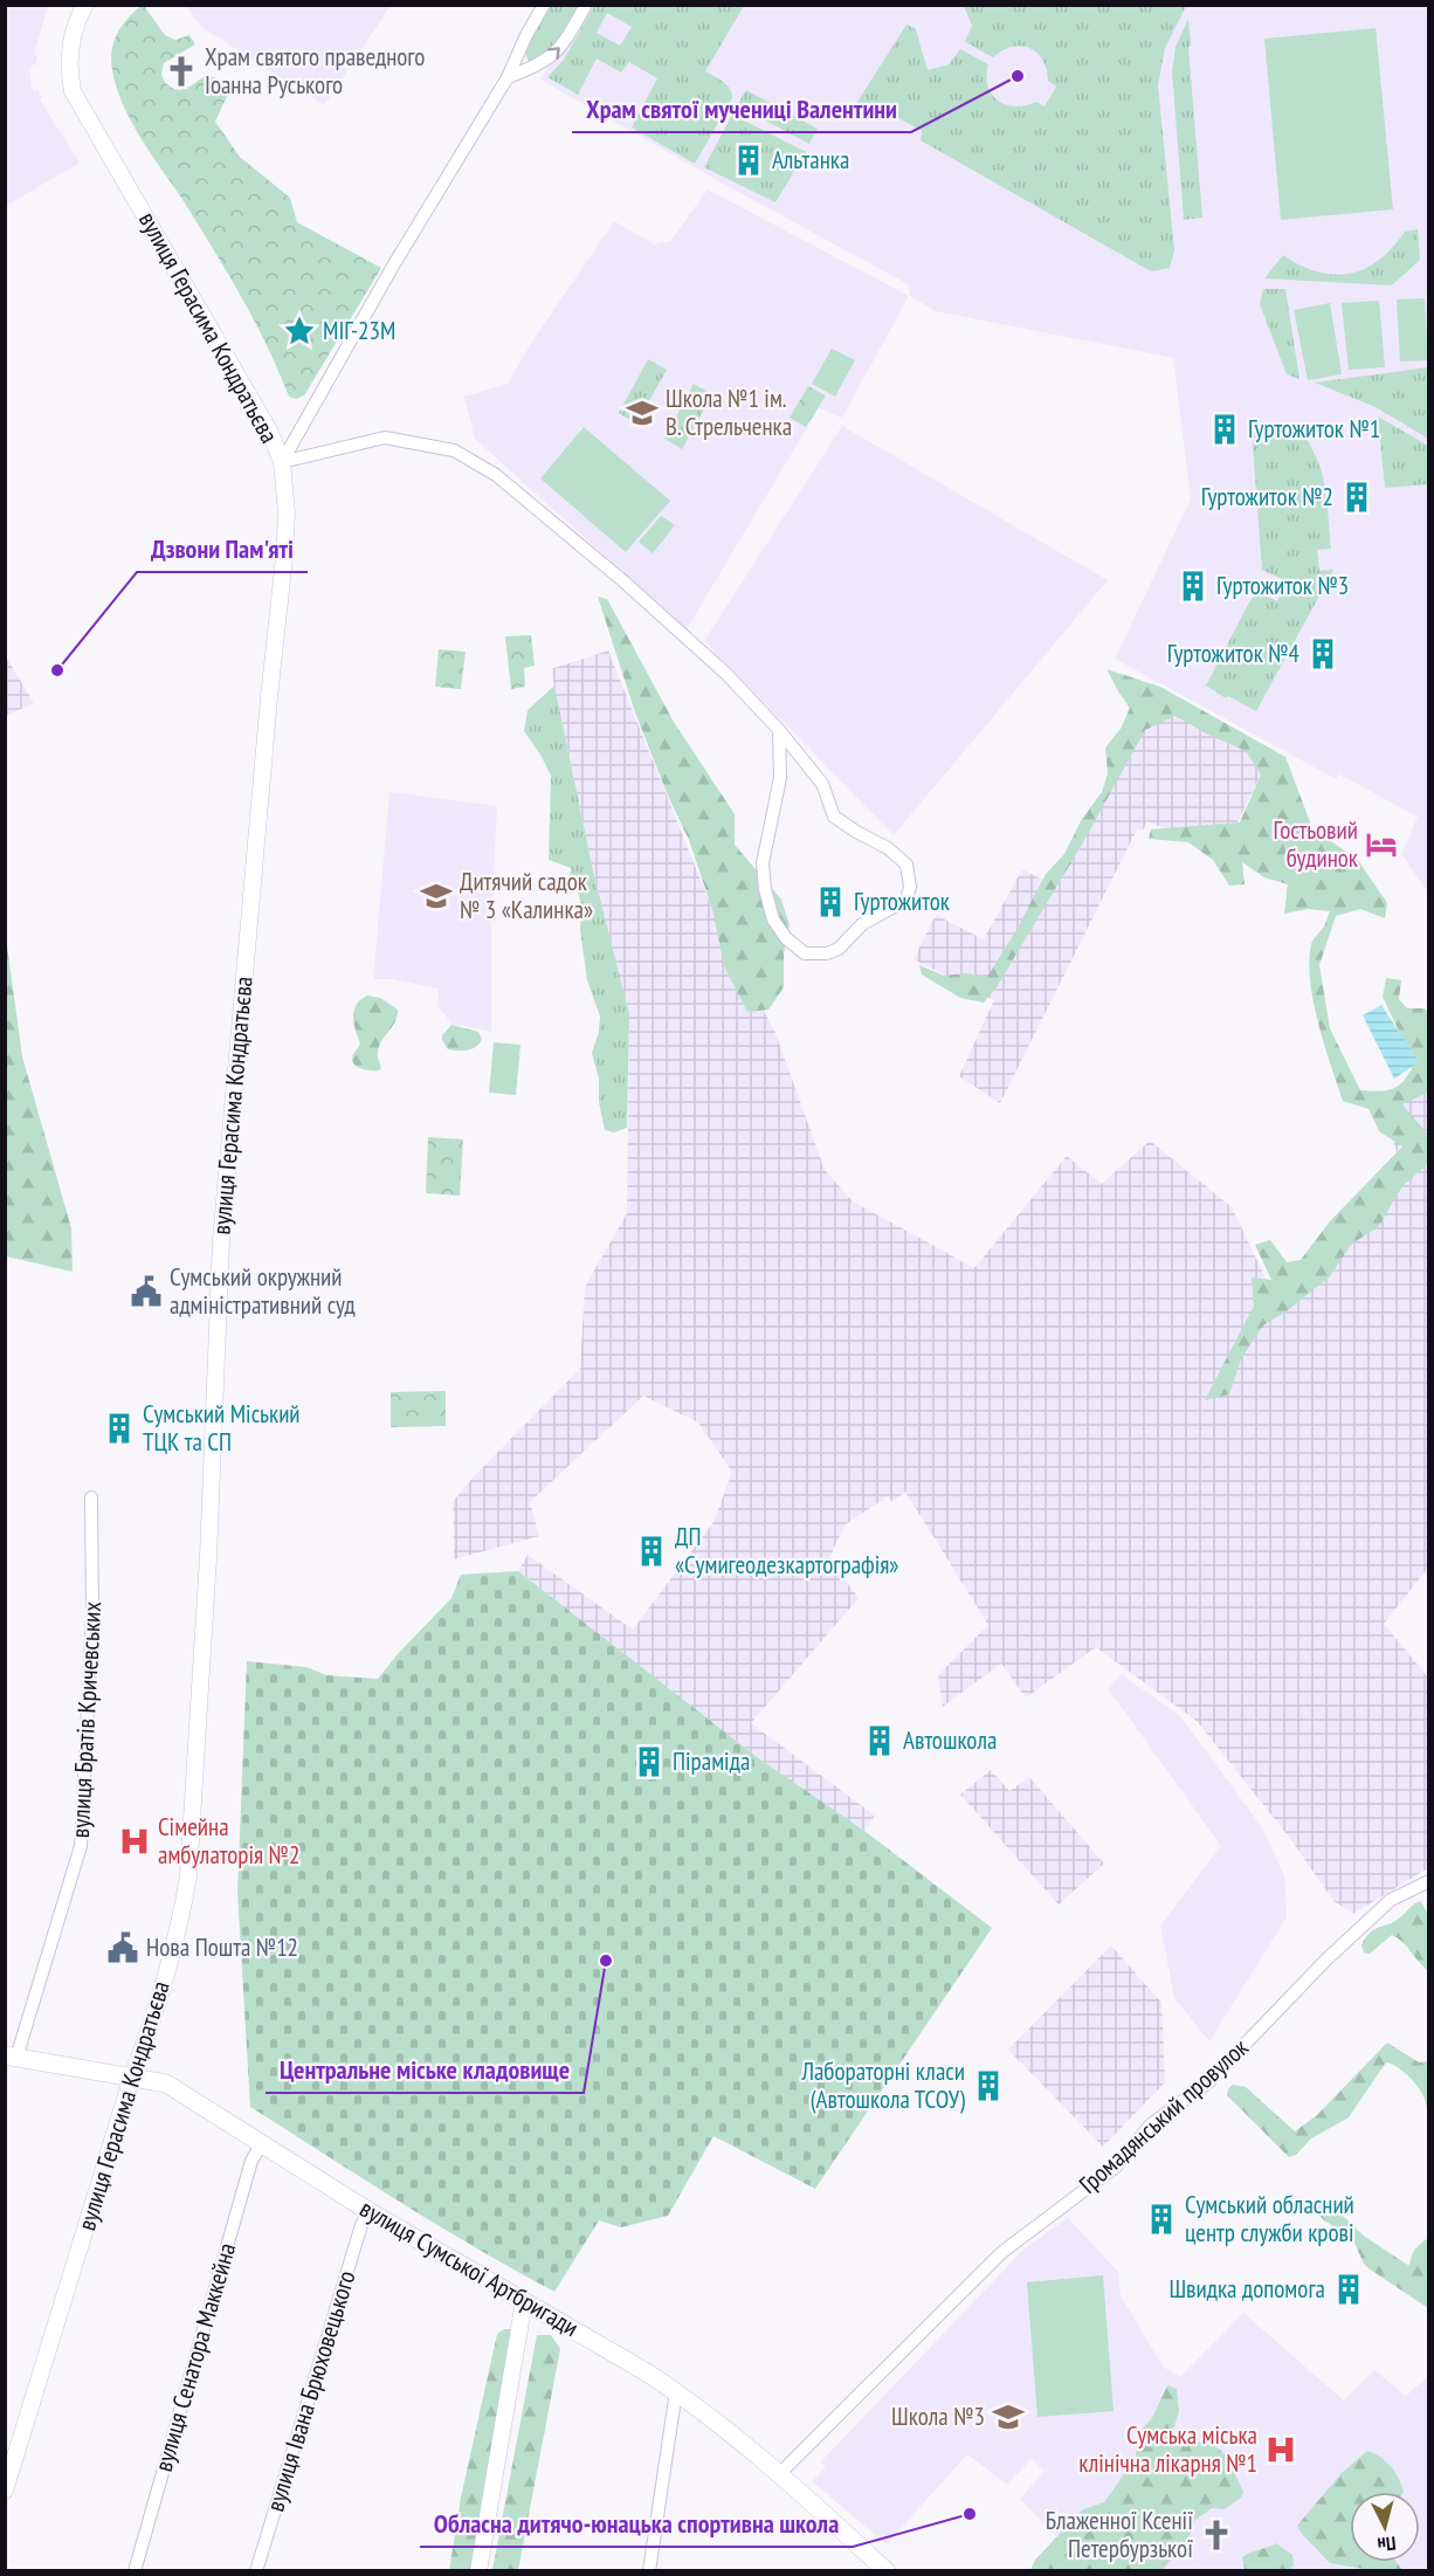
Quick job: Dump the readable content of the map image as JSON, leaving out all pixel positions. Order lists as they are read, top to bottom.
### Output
{
  "streets": {
    "main road": ["вулиця Герасима Кондратьєва", "вулиця Сумської Артбригади"],
    "street": [
      "вулиця Братів Кричевських",
      "Громадянський провулок",
      "вулиця Сенатора Маккейна",
      "вулиця Івана Брюховецького"
    ]
  },
  "crossings": [
    ["вулиця Герасима Кондратьєва", "вулиця Сумської Артбригади"],
    ["вулиця Братів Кричевських", "вулиця Сумської Артбригади"],
    ["Громадянський провулок", "вулиця Сумської Артбригади"],
    ["вулиця Сумської Артбригади", "вулиця Сенатора Маккейна"],
    ["вулиця Сумської Артбригади", "вулиця Івана Брюховецького"]
  ],
  "places": {
    "church": ["Храм святого праведного Іоанна Руського", "Блаженної Ксенії Петербурзької"],
    "other": [
      "Храм святої мучениці Валентини",
      "Дзвони Пам'яті",
      "Центральне міське кладовище",
      "Обласна дитячо-юнацька спортивна школа"
    ],
    "building": [
      "Альтанка",
      "Гуртожиток №1",
      "Гуртожиток №2",
      "Гуртожиток №3",
      "Гуртожиток №4",
      "Гуртожиток",
      "Сумський Міський ТЦК та СП",
      "ДП «Сумигеодезкартографія»",
      "Автошкола",
      "Піраміда",
      "Лабораторні класи (Автошкола ТСОУ)",
      "Сумський обласний центр служби крові",
      "Швидка допомога"
    ],
    "place": ["МІГ-23М"],
    "school or university": ["Школа №1 ім. В. Стрельченка", "Дитячий садок № 3 «Калинка»", "Школа №3"],
    "hotel": ["Гостьовий будинок"],
    "public building": ["Сумський окружний адміністративний суд", "Нова Пошта №12"],
    "hospital": ["Сімейна амбулаторія №2", "Сумська міська клінічна лікарня №1"]
  },
  "north": "bottom"
}
